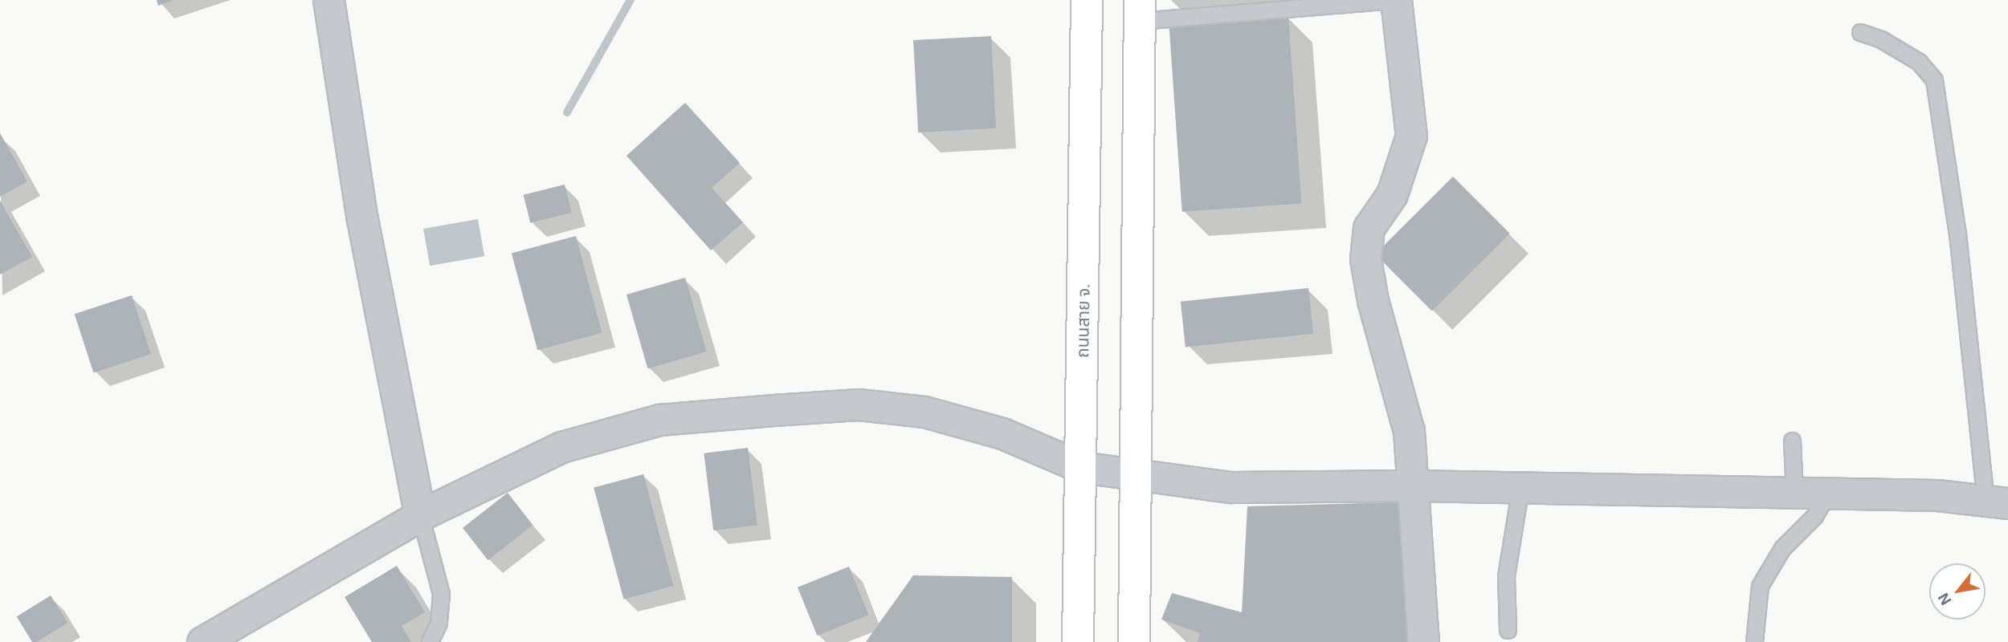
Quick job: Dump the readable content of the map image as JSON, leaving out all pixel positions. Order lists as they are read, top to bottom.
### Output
{
  "streets": {
    "main road": ["ถนนสาย จ."]
  },
  "north": "bottom left"
}
